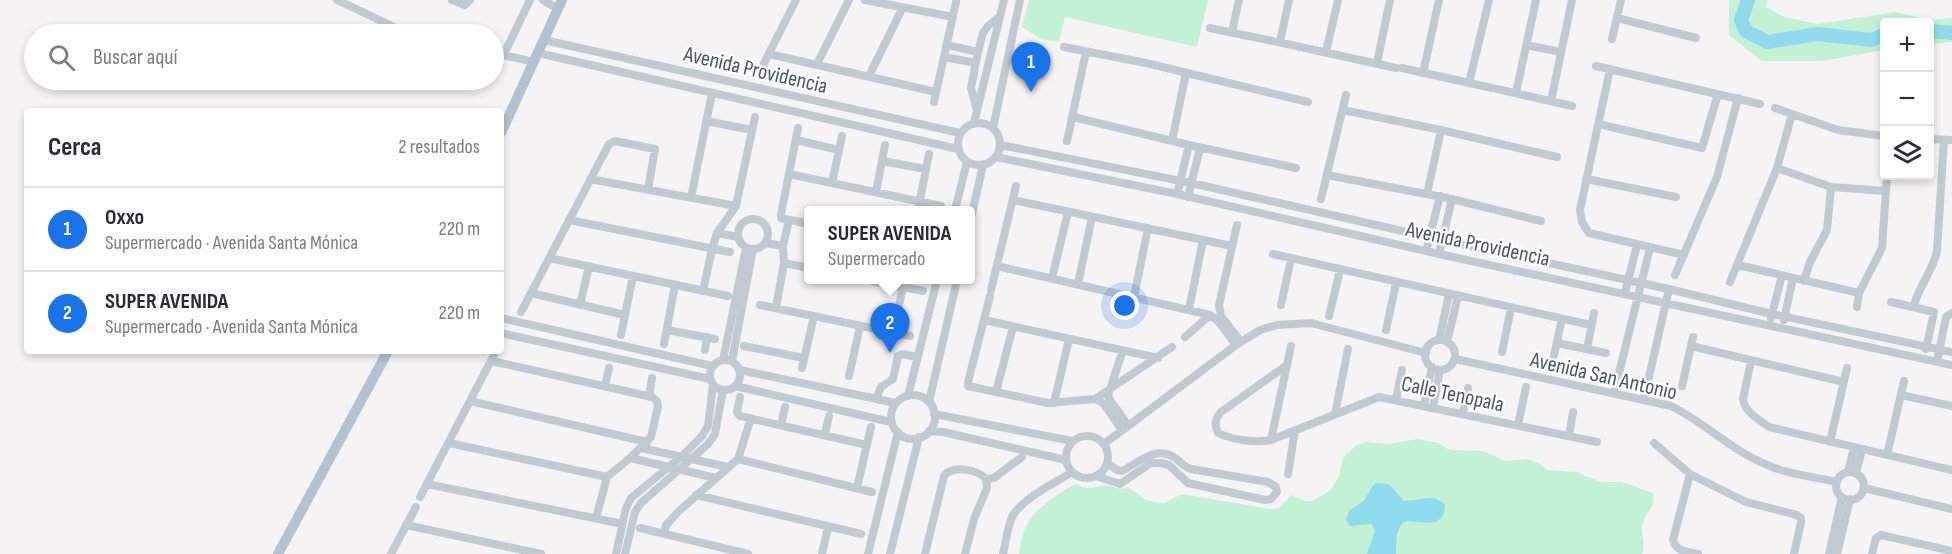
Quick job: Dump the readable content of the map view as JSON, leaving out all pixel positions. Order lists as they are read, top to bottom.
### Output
{
  "streets": {
    "street": ["Avenida Providencia", "Avenida San Antonio", "Calle Tenopala"]
  },
  "page": {
    "map_buttons": ["+", "−"],
    "search": "Buscar aquí",
    "pins": ["1", "2"],
    "heading": ["Cerca", "2 resultados"],
    "list": [
      {
        "mark": "1",
        "name": "Oxxo",
        "note": "Supermercado · Avenida Santa Mónica",
        "value": "220 m"
      },
      {
        "mark": "2",
        "name": "SUPER AVENIDA",
        "note": "Supermercado · Avenida Santa Mónica",
        "value": "220 m"
      }
    ],
    "popup": ["SUPER AVENIDA", "Supermercado"]
  }
}
